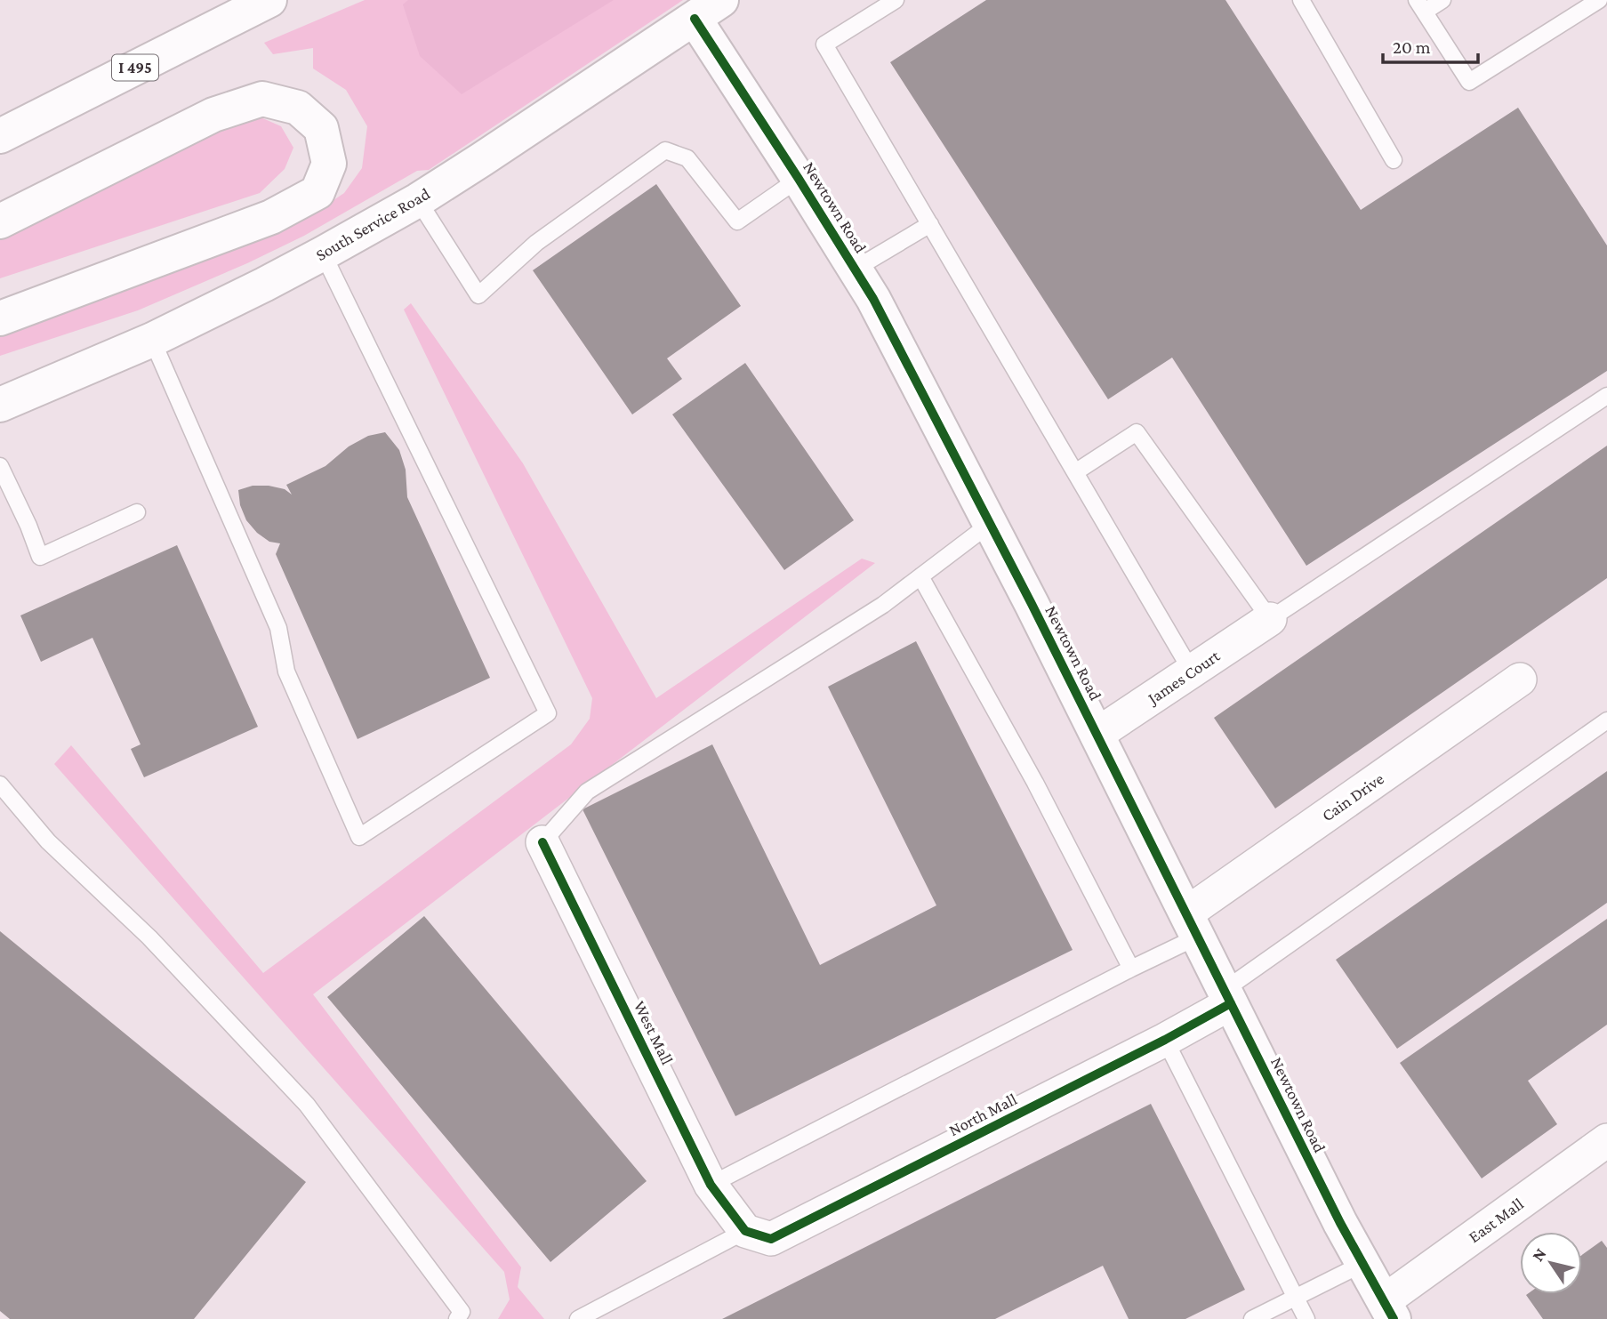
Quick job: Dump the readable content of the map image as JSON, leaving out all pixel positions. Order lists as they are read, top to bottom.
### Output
{
  "streets": {
    "main road": ["I 495", "Newtown Road", "South Service Road"],
    "street": [
      "James Court",
      "Cain Drive",
      "West Mall",
      "North Mall",
      "East Mall"
    ]
  },
  "crossings": [
    ["Newtown Road", "South Service Road"],
    ["Newtown Road", "James Court"],
    ["Newtown Road", "Cain Drive"],
    ["Newtown Road", "North Mall"],
    ["Newtown Road", "East Mall"],
    ["West Mall", "North Mall"]
  ],
  "scale_bar": "20 m",
  "north": "top left"
}
